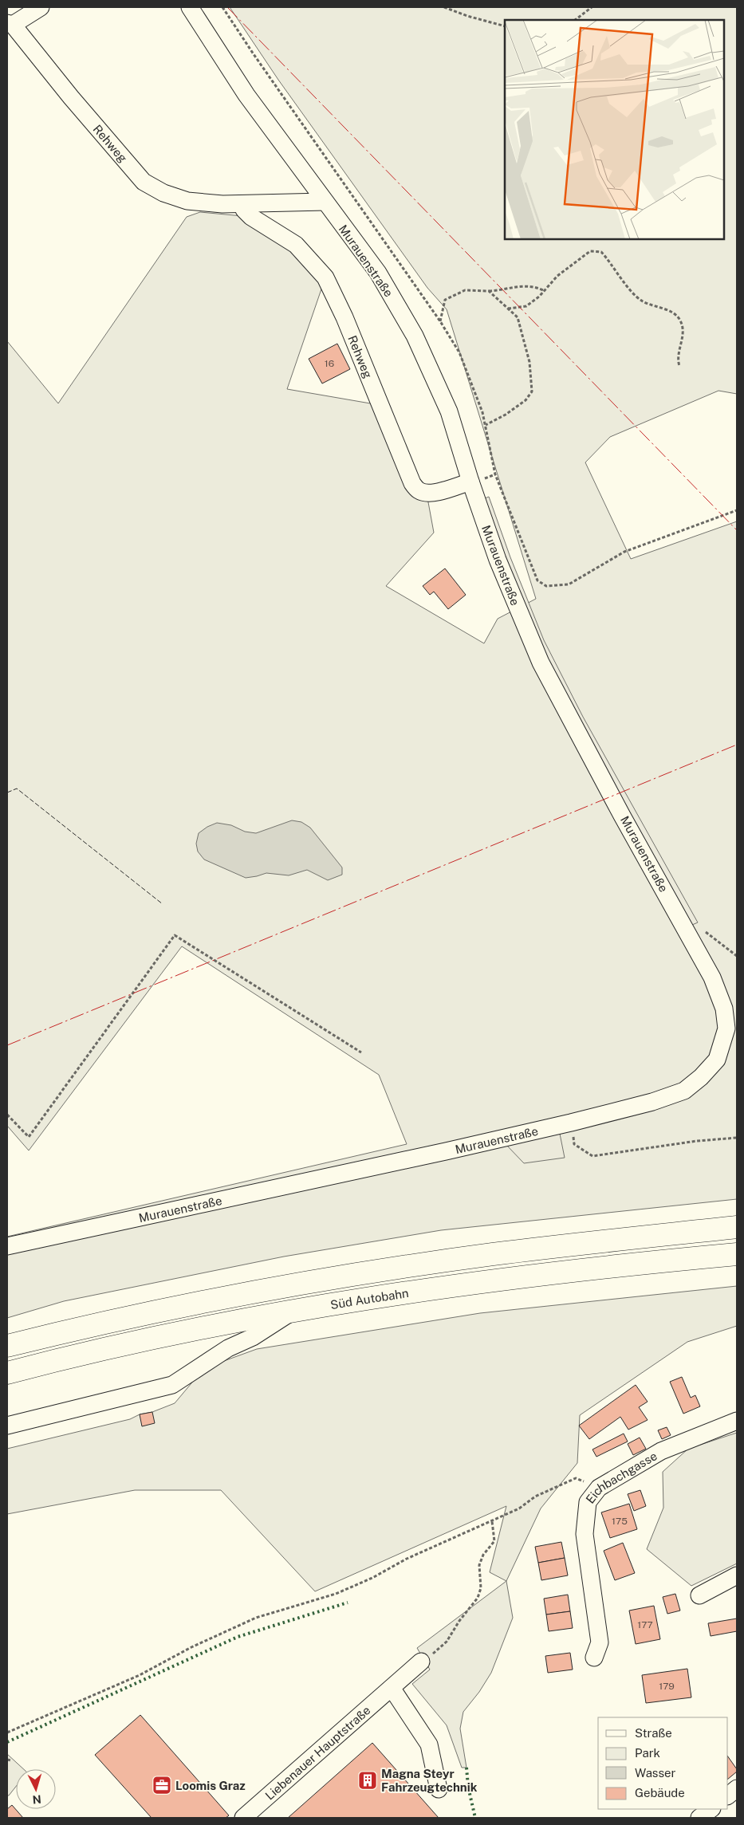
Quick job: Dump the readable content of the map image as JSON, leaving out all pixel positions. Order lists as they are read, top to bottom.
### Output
{
  "streets": {
    "highway": ["Süd Autobahn"],
    "street": [
      "Rehweg",
      "Murauenstraße",
      "Eichbachgasse",
      "Liebenauer Hauptstraße"
    ]
  },
  "crossings": [
    ["Rehweg", "Murauenstraße"]
  ],
  "places": {
    "building": ["Magna Steyr Fahrzeugtechnik"],
    "office": ["Loomis Graz"]
  },
  "house_numbers": [
    "16",
    "175",
    "177",
    "179"
  ],
  "legend": [
    "Straße",
    "Park",
    "Wasser",
    "Gebäude"
  ],
  "north": "bottom"
}
